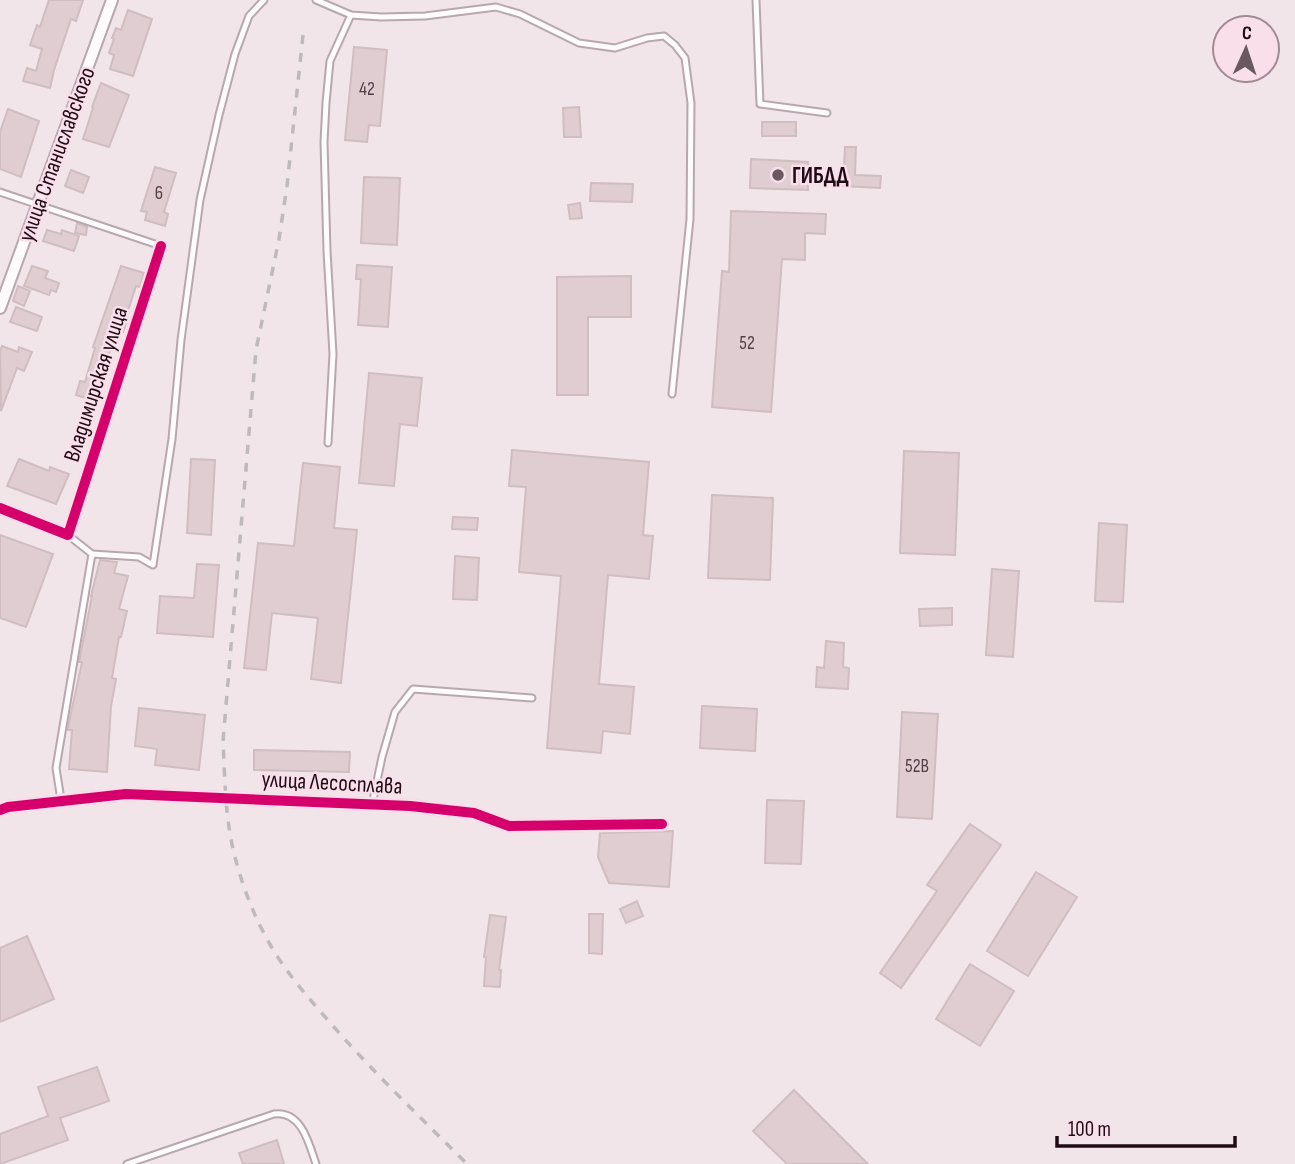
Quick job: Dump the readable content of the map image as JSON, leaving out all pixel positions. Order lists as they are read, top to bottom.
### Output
{
  "streets": {
    "street": ["улица Станиславского", "Владимирская улица", "улица Лесосплава"]
  },
  "places": ["ГИБДД"],
  "house_numbers": [
    "42",
    "6",
    "52",
    "52В"
  ],
  "scale_bar": "100 m",
  "north": "top"
}
